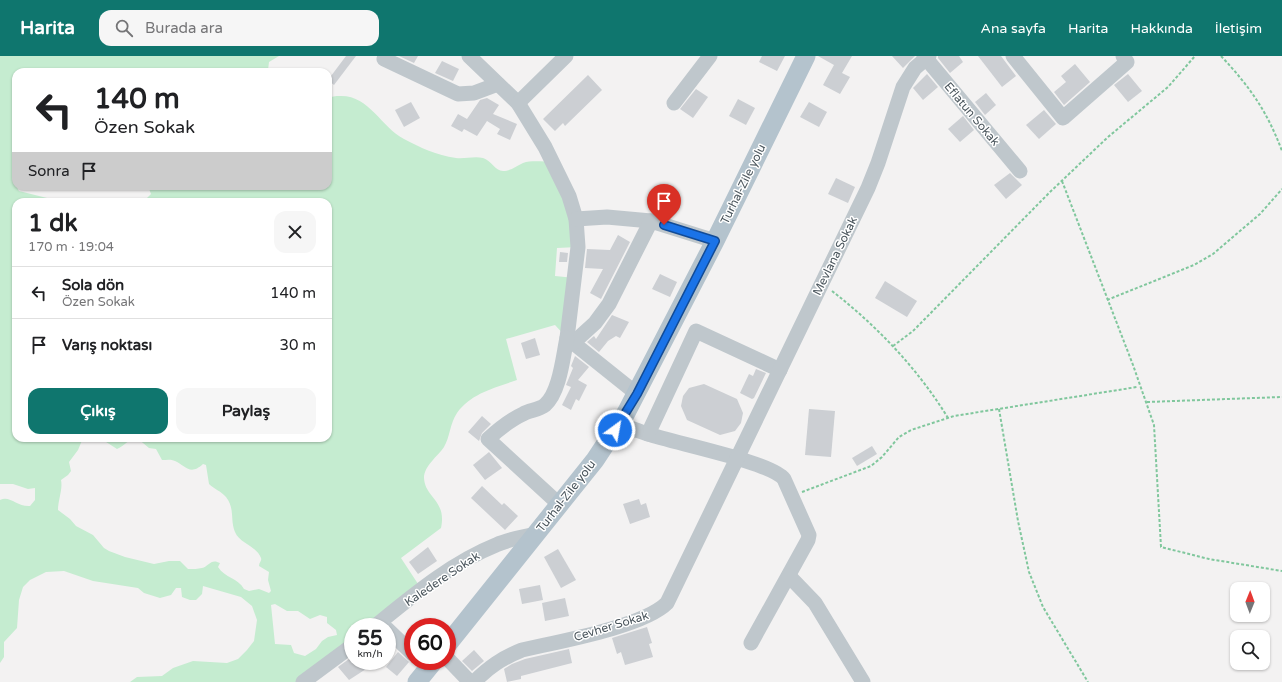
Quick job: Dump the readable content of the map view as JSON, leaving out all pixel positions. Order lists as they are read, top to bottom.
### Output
{
  "streets": {
    "main road": ["Turhal-Zile yolu"],
    "street": [
      "Eflatun Sokak",
      "Mevlana Sokak",
      "Kaledere Sokak",
      "Cevher Sokak"
    ]
  },
  "crossings": [
    ["Eflatun Sokak", "Mevlana Sokak"],
    ["Turhal-Zile yolu", "Kaledere Sokak"],
    ["Mevlana Sokak", "Cevher Sokak"]
  ],
  "north": "top",
  "page": {
    "header": "Harita",
    "search": "Burada ara",
    "nav": [
      "Ana sayfa",
      "Harita",
      "Hakkında",
      "İletişim"
    ],
    "turn": ["140 m", "Özen Sokak"],
    "then": "Sonra",
    "heading": ["1 dk", "170 m · 19:04"],
    "list": [
      {
        "name": "Sola dön",
        "note": "Özen Sokak",
        "value": "140 m"
      },
      {
        "name": "Varış noktası",
        "value": "30 m"
      }
    ],
    "buttons": ["Çıkış", "Paylaş"],
    "speed": "55 km/h",
    "limit": "60"
  }
}
